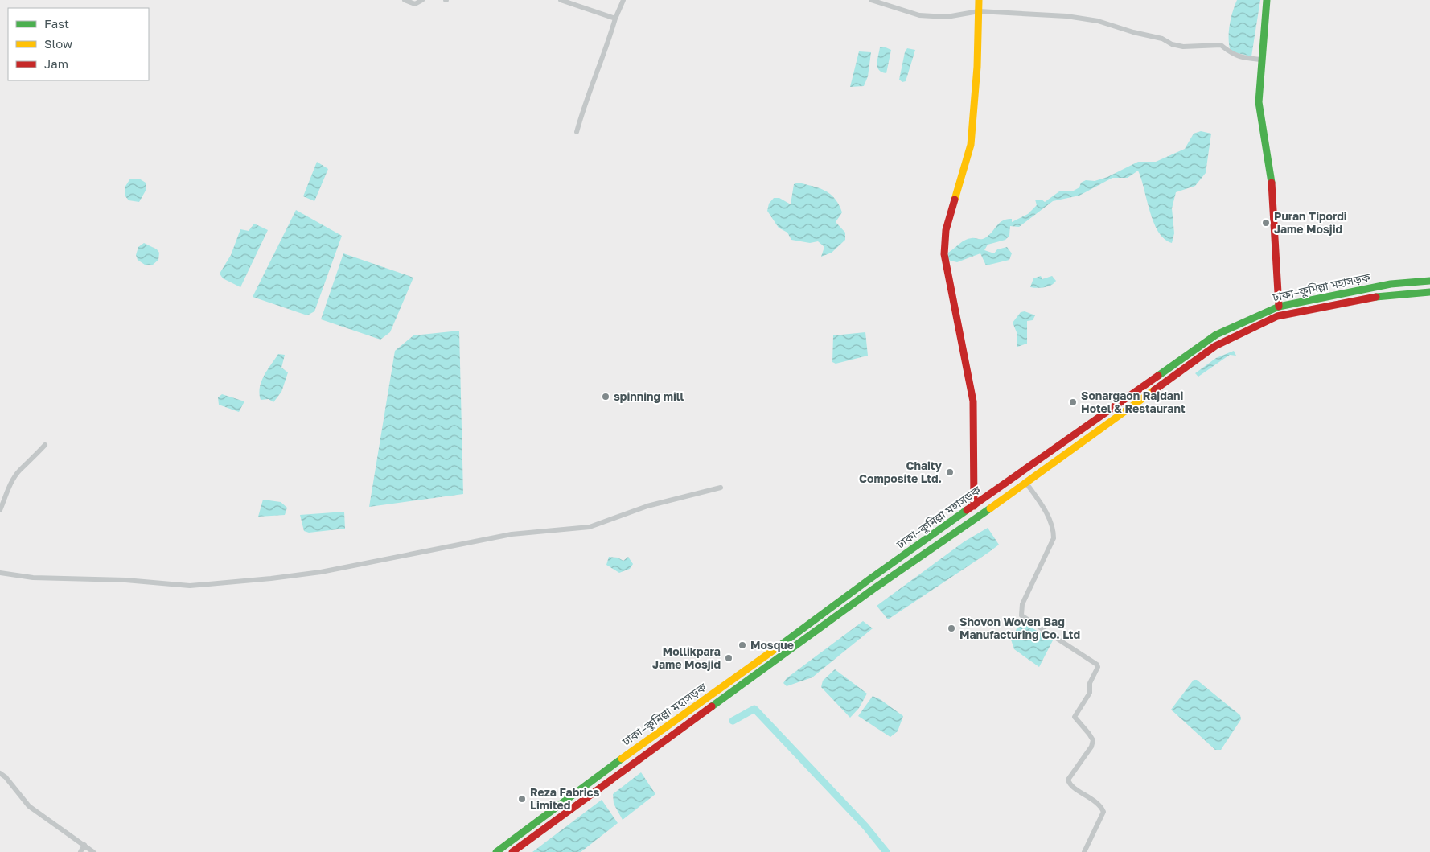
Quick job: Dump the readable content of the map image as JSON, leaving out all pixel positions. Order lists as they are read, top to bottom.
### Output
{
  "streets": {
    "main road": ["ঢাকা–কুমিল্লা মহাসড়ক"]
  },
  "places": [
    "Puran Tipordi Jame Mosjid",
    "spinning mill",
    "Sonargaon Rajdani Hotel & Restaurant",
    "Chaity Composite Ltd.",
    "Shovon Woven Bag Manufacturing Co. Ltd",
    "Mosque",
    "Mollikpara Jame Mosjid",
    "Reza Fabrics Limited"
  ],
  "legend": ["Fast", "Slow", "Jam"]
}
